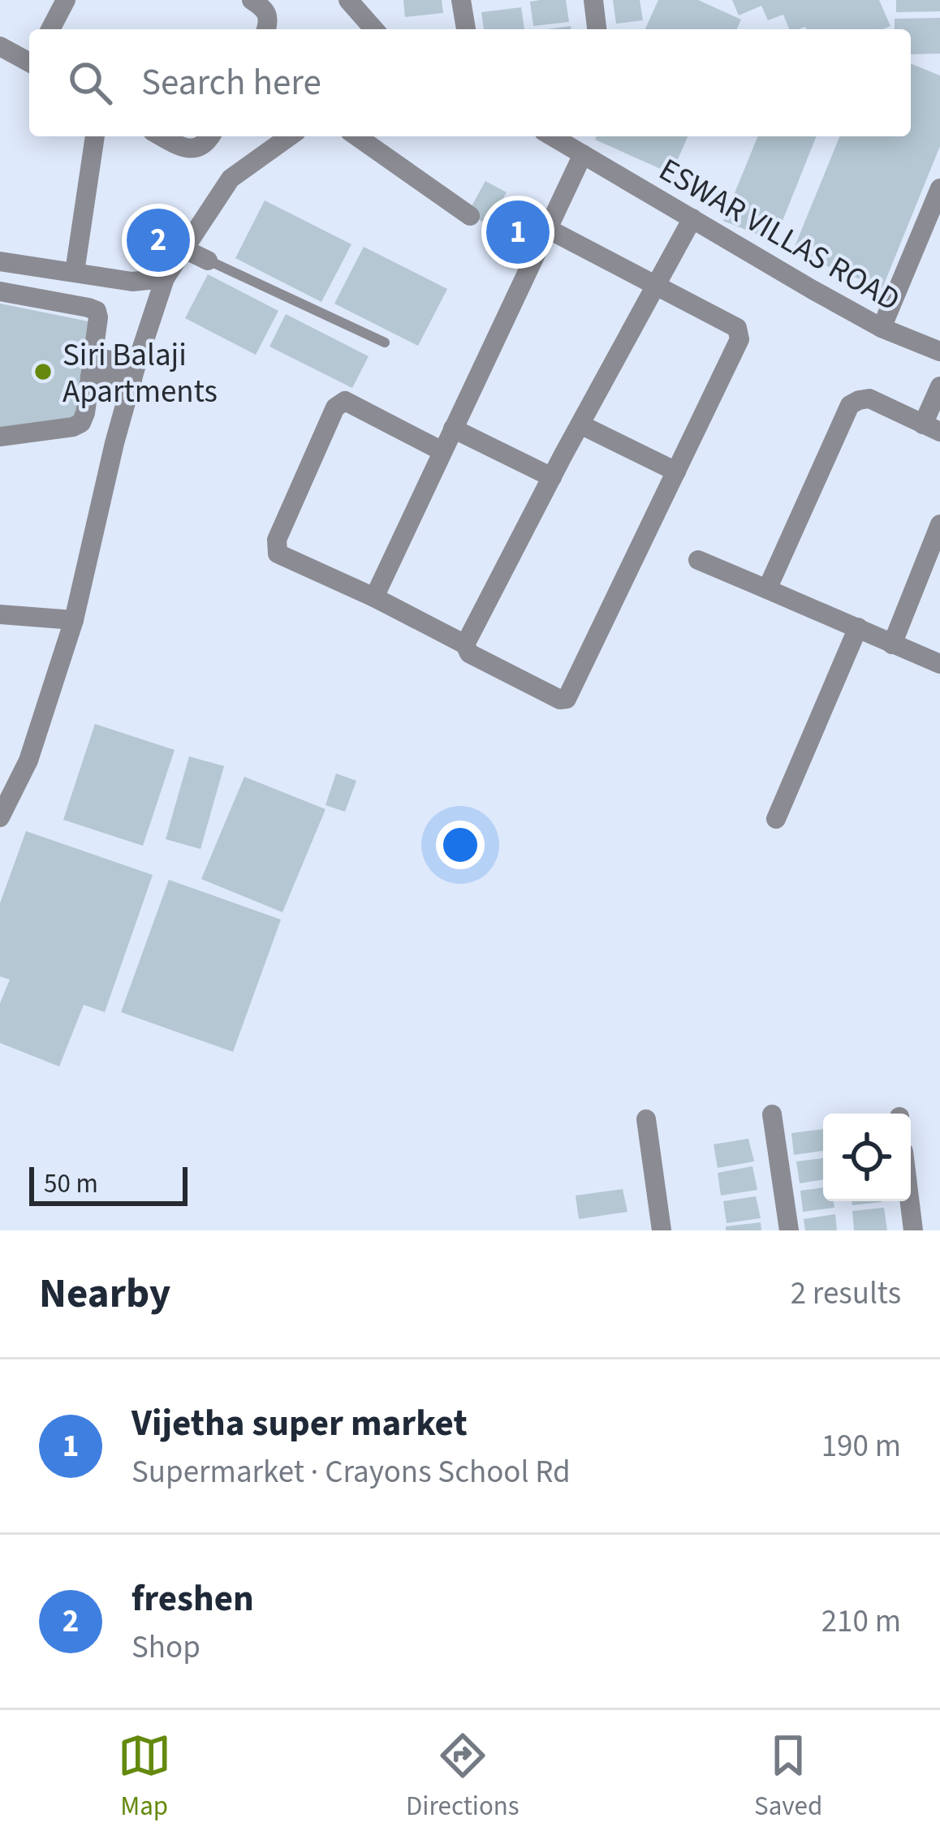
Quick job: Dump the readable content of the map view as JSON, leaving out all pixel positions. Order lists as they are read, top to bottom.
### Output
{
  "streets": {
    "street": ["ESWAR VILLAS ROAD"]
  },
  "places": ["Siri Balaji Apartments"],
  "scale_bar": "50 m",
  "page": {
    "search": "Search here",
    "pins": ["1", "2"],
    "scale": "50 m",
    "heading": ["Nearby", "2 results"],
    "list": [
      {
        "mark": "1",
        "name": "Vijetha super market",
        "note": "Supermarket · Crayons School Rd",
        "value": "190 m"
      },
      {
        "mark": "2",
        "name": "freshen",
        "note": "Shop",
        "value": "210 m"
      }
    ],
    "nav": ["Map", "Directions", "Saved"]
  }
}
